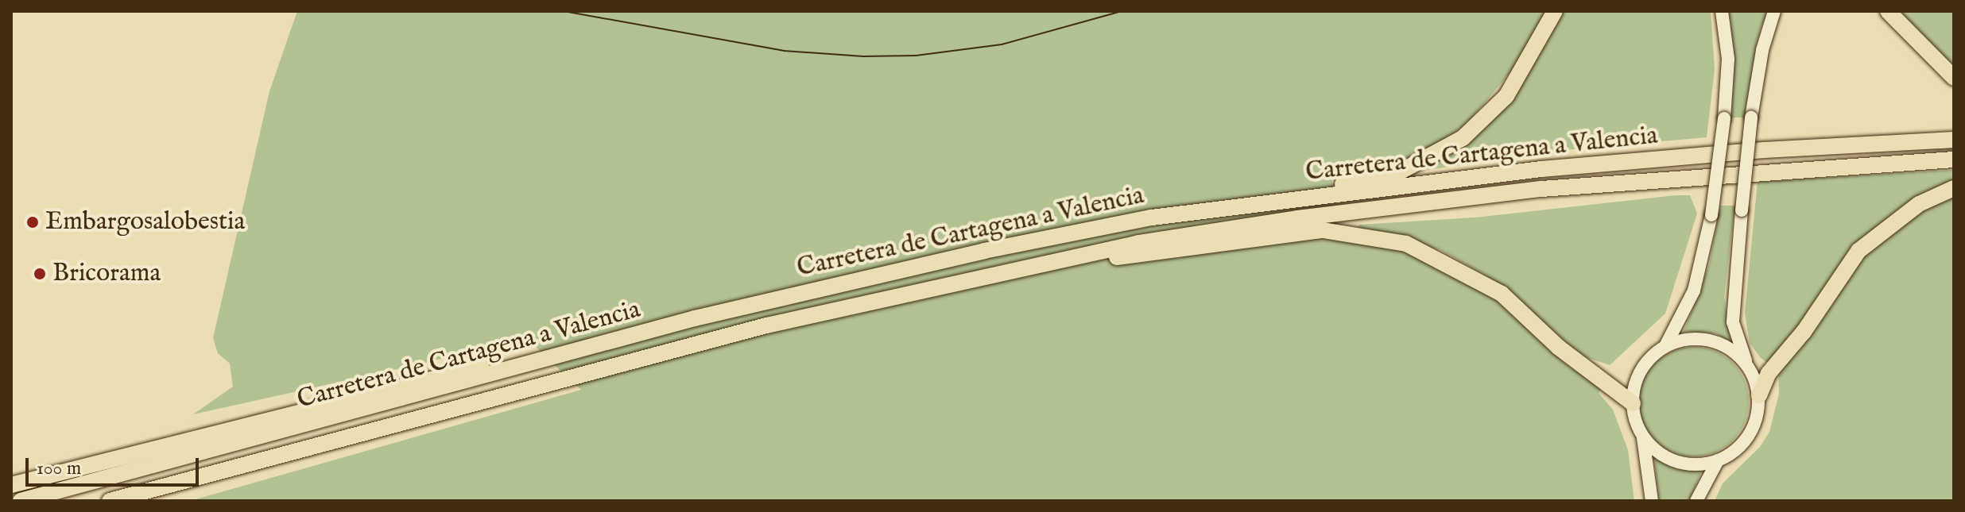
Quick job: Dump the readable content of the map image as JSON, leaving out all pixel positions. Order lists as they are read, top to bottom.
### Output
{
  "streets": {
    "highway": ["Carretera de Cartagena a Valencia"]
  },
  "places": ["Embargosalobestia", "Bricorama"],
  "scale_bar": "100 m"
}
